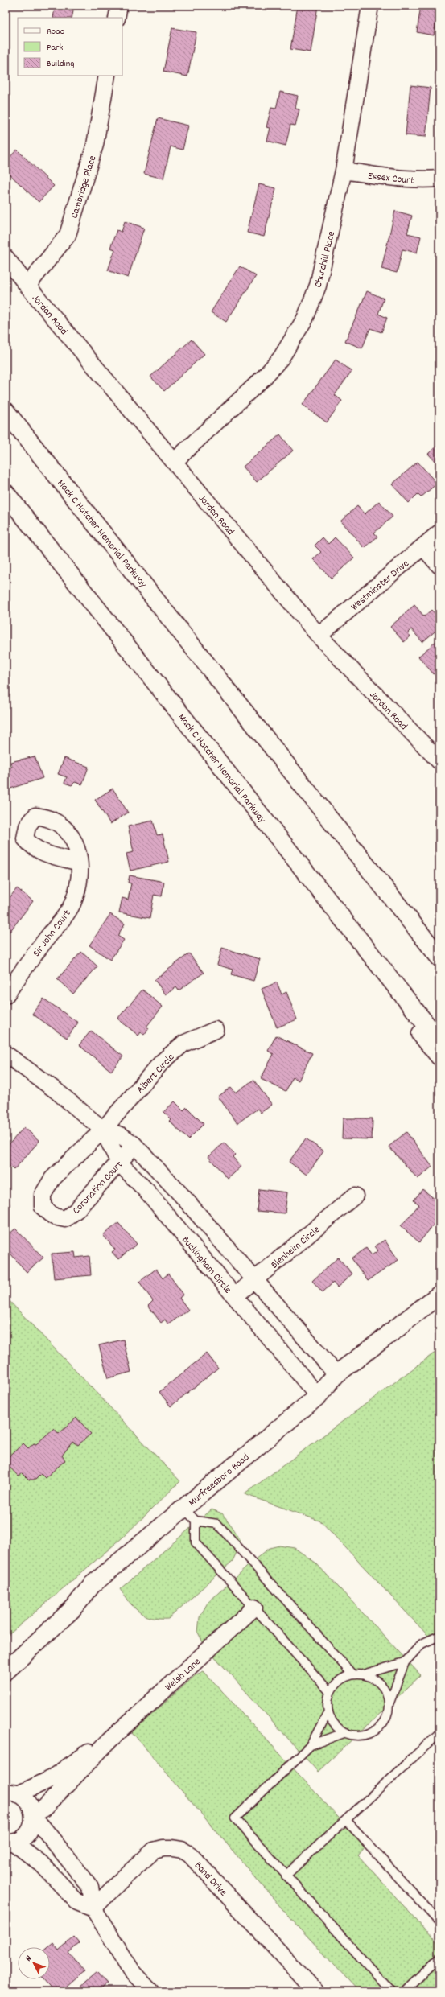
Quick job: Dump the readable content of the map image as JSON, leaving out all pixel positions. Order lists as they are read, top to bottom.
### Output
{
  "streets": {
    "main road": ["Mack C Hatcher Memorial Parkway", "Murfreesboro Road"],
    "street": [
      "Essex Court",
      "Cambridge Place",
      "Churchill Place",
      "Jordan Road",
      "Westminster Drive",
      "Sir John Court",
      "Albert Circle",
      "Coronation Court",
      "Blenheim Circle",
      "Buckingham Circle",
      "Welsh Lane",
      "Band Drive"
    ]
  },
  "crossings": [
    ["Essex Court", "Churchill Place"],
    ["Cambridge Place", "Jordan Road"],
    ["Churchill Place", "Jordan Road"],
    ["Jordan Road", "Westminster Drive"],
    ["Albert Circle", "Coronation Court"],
    ["Albert Circle", "Buckingham Circle"],
    ["Coronation Court", "Buckingham Circle"],
    ["Blenheim Circle", "Buckingham Circle"],
    ["Buckingham Circle", "Murfreesboro Road"]
  ],
  "legend": ["Road", "Park", "Building"],
  "north": "top left"
}
